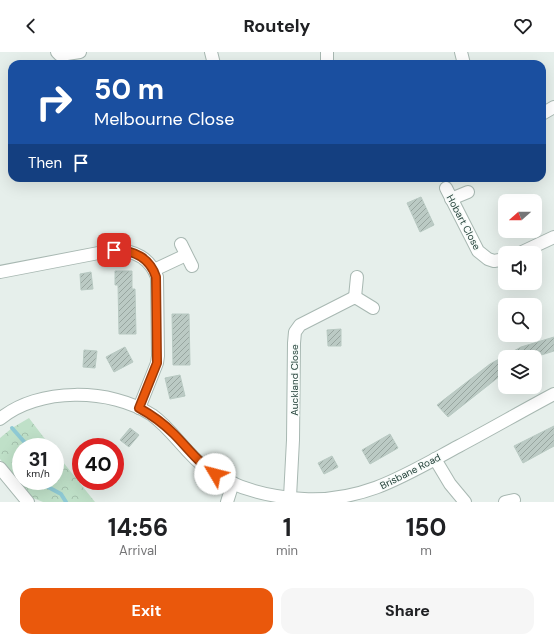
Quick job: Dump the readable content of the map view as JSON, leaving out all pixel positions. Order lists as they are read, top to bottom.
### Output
{
  "streets": {
    "street": ["Hobart Close", "Auckland Close", "Brisbane Road"]
  },
  "crossings": [
    ["Auckland Close", "Brisbane Road"]
  ],
  "north": "left",
  "page": {
    "header": "Routely",
    "turn": ["50 m", "Melbourne Close"],
    "then": "Then",
    "speed": "31 km/h",
    "limit": "40",
    "eta": [
      "14:56",
      "Arrival",
      "1",
      "min",
      "150",
      "m"
    ],
    "buttons": ["Exit", "Share"]
  }
}
